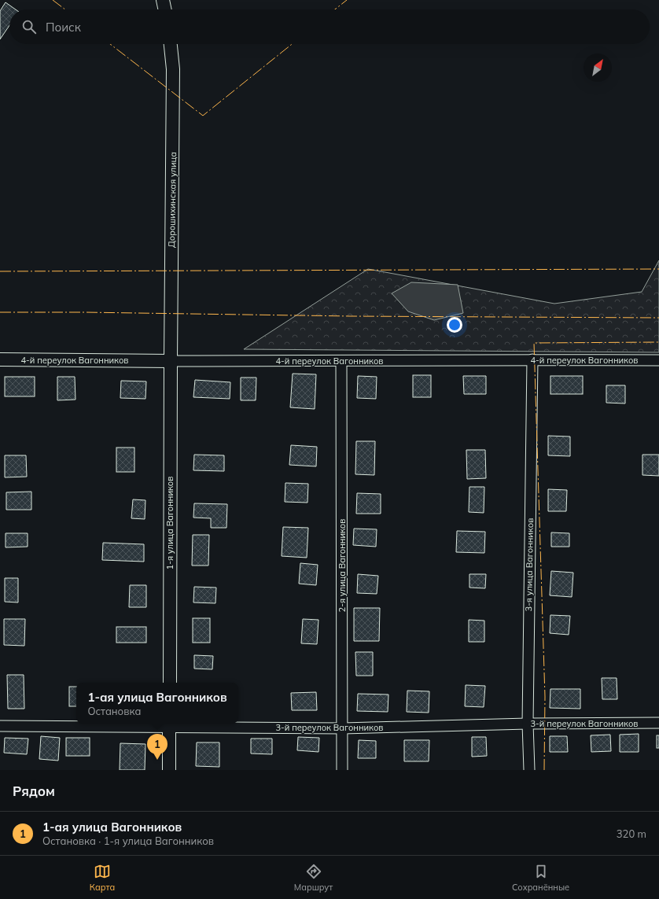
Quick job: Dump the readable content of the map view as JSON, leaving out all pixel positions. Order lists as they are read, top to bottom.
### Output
{
  "streets": {
    "street": [
      "Дорошихинская улица",
      "4-й переулок Вагонников",
      "1-я улица Вагонников",
      "3-я улица Вагонников",
      "2-я улица Вагонников",
      "3-й переулок Вагонников"
    ]
  },
  "crossings": [
    ["Дорошихинская улица", "4-й переулок Вагонников"],
    ["Дорошихинская улица", "1-я улица Вагонников"],
    ["4-й переулок Вагонников", "1-я улица Вагонников"],
    ["4-й переулок Вагонников", "3-я улица Вагонников"],
    ["4-й переулок Вагонников", "2-я улица Вагонников"],
    ["3-я улица Вагонников", "3-й переулок Вагонников"],
    ["2-я улица Вагонников", "3-й переулок Вагонников"]
  ],
  "north": "top right",
  "page": {
    "search": "Поиск",
    "popup": ["1-ая улица Вагонников", "Остановка"],
    "pins": "1",
    "heading": "Рядом",
    "list": [
      {
        "mark": "1",
        "name": "1-ая улица Вагонников",
        "note": "Остановка · 1-я улица Вагонников",
        "value": "320 m"
      }
    ],
    "nav": ["Карта", "Маршрут", "Сохранённые"]
  }
}
